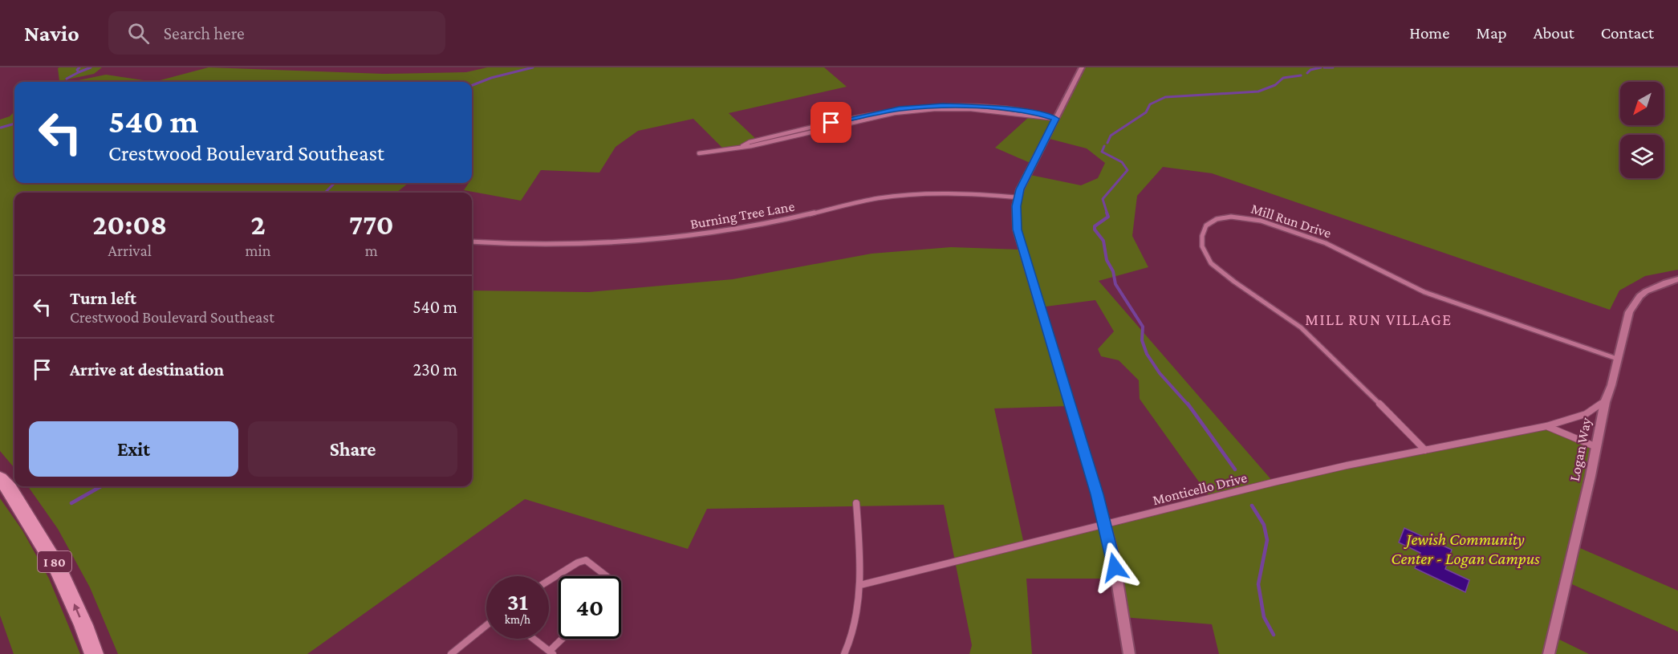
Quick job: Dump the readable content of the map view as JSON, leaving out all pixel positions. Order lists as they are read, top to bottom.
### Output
{
  "streets": {
    "highway": ["I 80"],
    "street": [
      "Burning Tree Lane",
      "Mill Run Drive",
      "Logan Way",
      "Monticello Drive"
    ]
  },
  "crossings": [
    ["Mill Run Drive", "Logan Way"],
    ["Mill Run Drive", "Monticello Drive"],
    ["Logan Way", "Monticello Drive"]
  ],
  "districts": ["MILL RUN VILLAGE"],
  "parks": ["Jewish Community Center - Logan Campus"],
  "north": "bottom left",
  "page": {
    "header": "Navio",
    "search": "Search here",
    "nav": [
      "Home",
      "Map",
      "About",
      "Contact"
    ],
    "turn": ["540 m", "Crestwood Boulevard Southeast"],
    "eta": [
      "20:08",
      "Arrival",
      "2",
      "min",
      "770",
      "m"
    ],
    "list": [
      {
        "name": "Turn left",
        "note": "Crestwood Boulevard Southeast",
        "value": "540 m"
      },
      {
        "name": "Arrive at destination",
        "value": "230 m"
      }
    ],
    "buttons": ["Exit", "Share"],
    "speed": "31 km/h",
    "limit": "40"
  }
}
